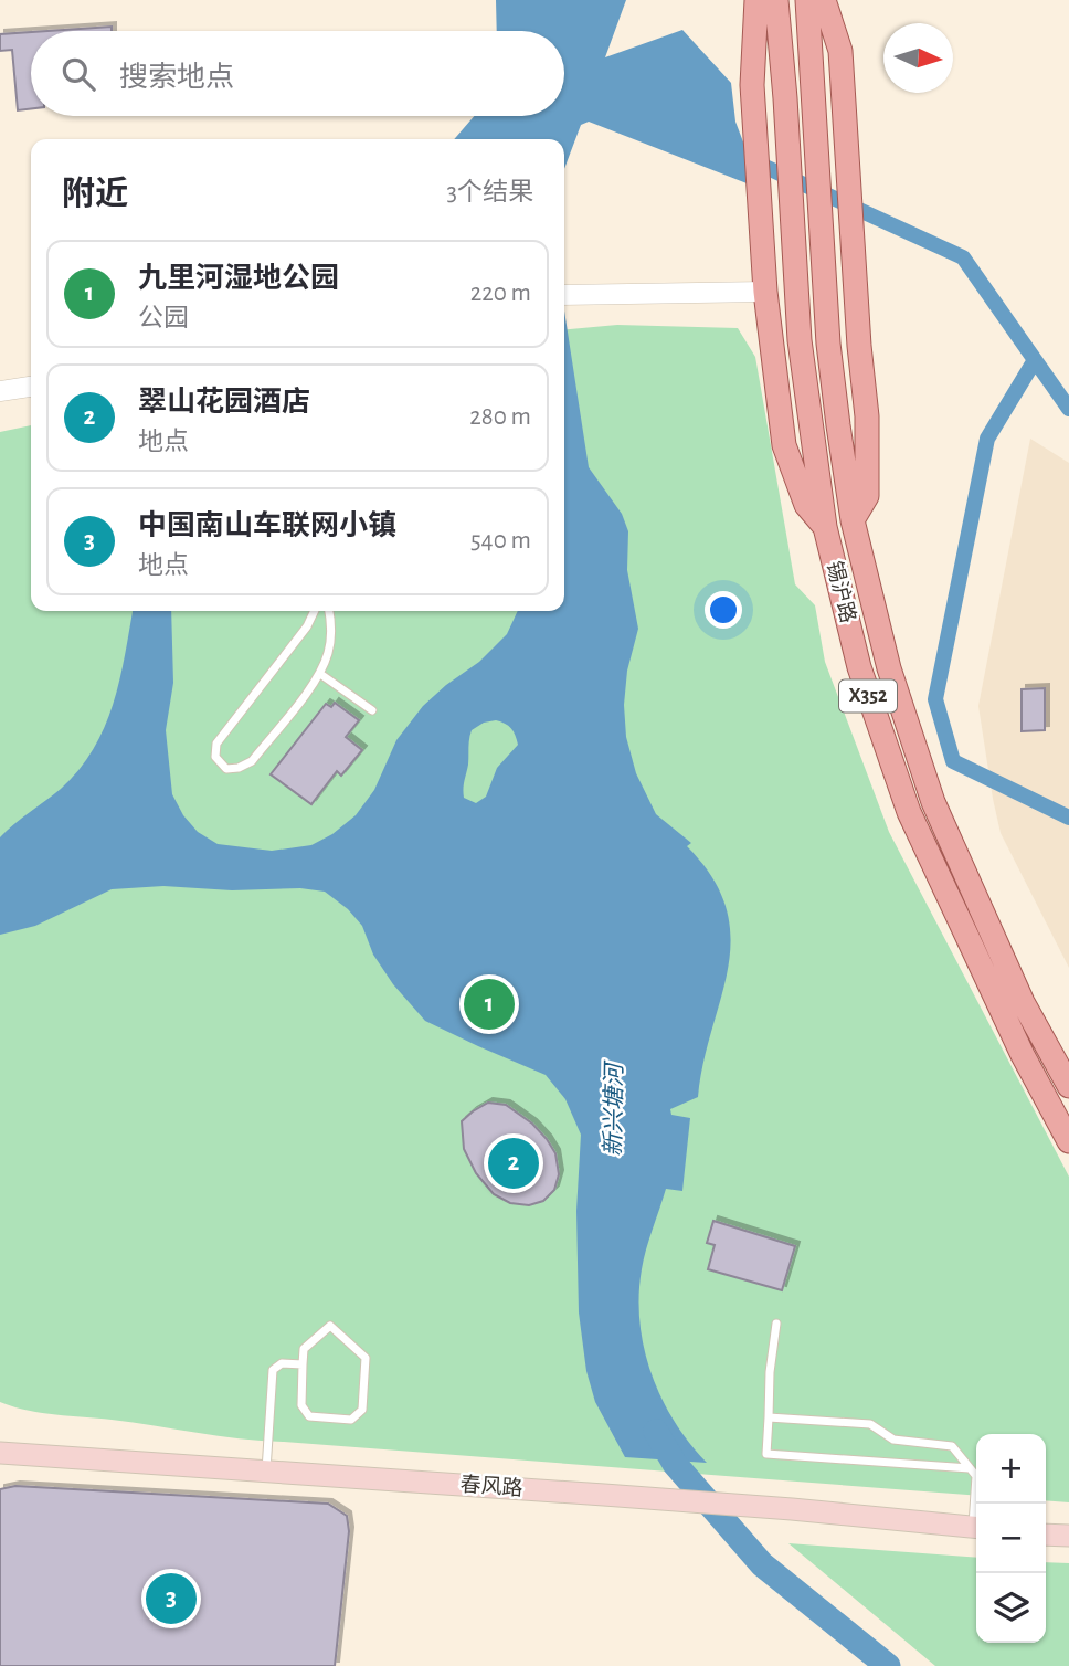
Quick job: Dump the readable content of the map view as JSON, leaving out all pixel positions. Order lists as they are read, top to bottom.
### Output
{
  "streets": {
    "main road": ["锡沪路", "X352", "春风路"]
  },
  "water": ["新兴塘河"],
  "north": "right",
  "page": {
    "search": "搜索地点",
    "heading": ["附近", "3个结果"],
    "list": [
      {
        "mark": "1",
        "name": "九里河湿地公园",
        "note": "公园",
        "value": "220 m"
      },
      {
        "mark": "2",
        "name": "翠山花园酒店",
        "note": "地点",
        "value": "280 m"
      },
      {
        "mark": "3",
        "name": "中国南山车联网小镇",
        "note": "地点",
        "value": "540 m"
      }
    ],
    "pins": ["1", "2", "3"],
    "map_buttons": ["+", "−"]
  }
}
